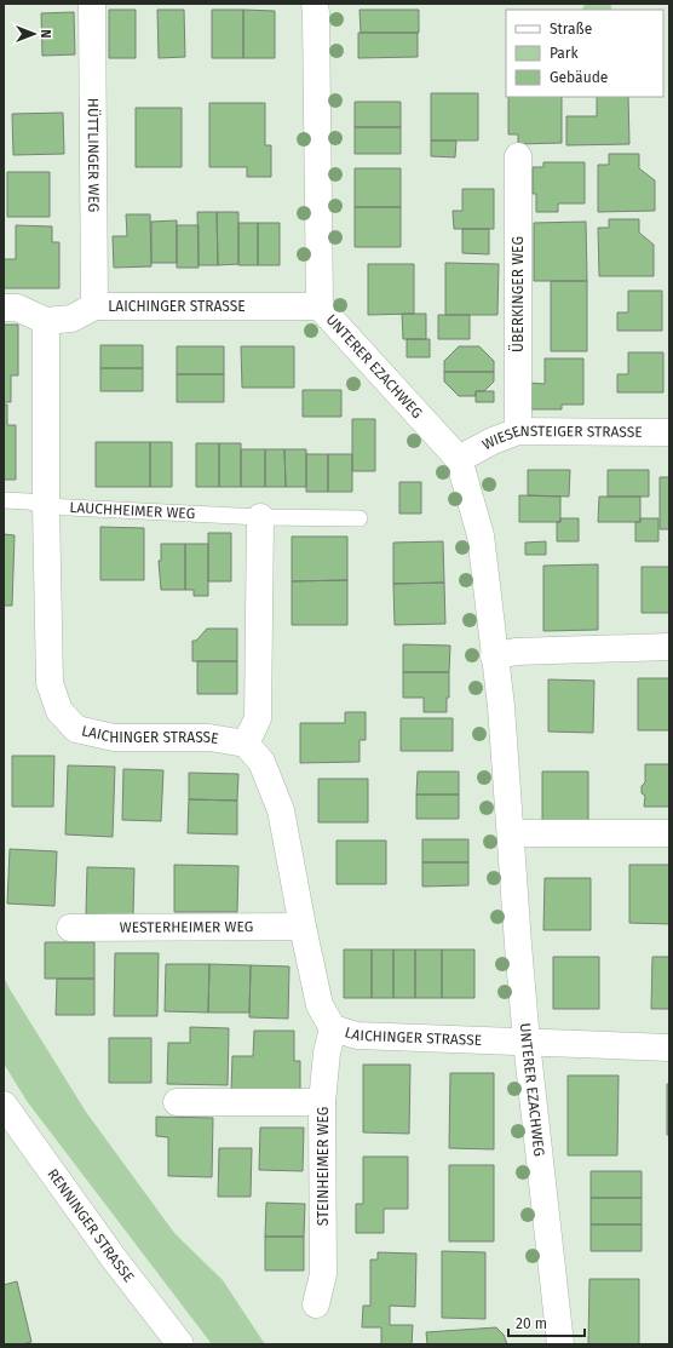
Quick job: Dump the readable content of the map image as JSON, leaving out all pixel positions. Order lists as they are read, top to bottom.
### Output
{
  "streets": {
    "street": [
      "HÜTTLINGER WEG",
      "ÜBERKINGER WEG",
      "LAICHINGER STRASSE",
      "UNTERER EZACHWEG",
      "WIESENSTEIGER STRASSE",
      "WESTERHEIMER WEG",
      "STEINHEIMER WEG",
      "RENNINGER STRASSE"
    ],
    "lane": ["LAUCHHEIMER WEG"]
  },
  "crossings": [
    ["HÜTTLINGER WEG", "LAICHINGER STRASSE"],
    ["ÜBERKINGER WEG", "WIESENSTEIGER STRASSE"],
    ["LAICHINGER STRASSE", "UNTERER EZACHWEG"],
    ["LAICHINGER STRASSE", "LAUCHHEIMER WEG"],
    ["LAICHINGER STRASSE", "WESTERHEIMER WEG"],
    ["LAICHINGER STRASSE", "STEINHEIMER WEG"],
    ["UNTERER EZACHWEG", "WIESENSTEIGER STRASSE"]
  ],
  "legend": ["Straße", "Park", "Gebäude"],
  "scale_bar": "20 m",
  "north": "right"
}
